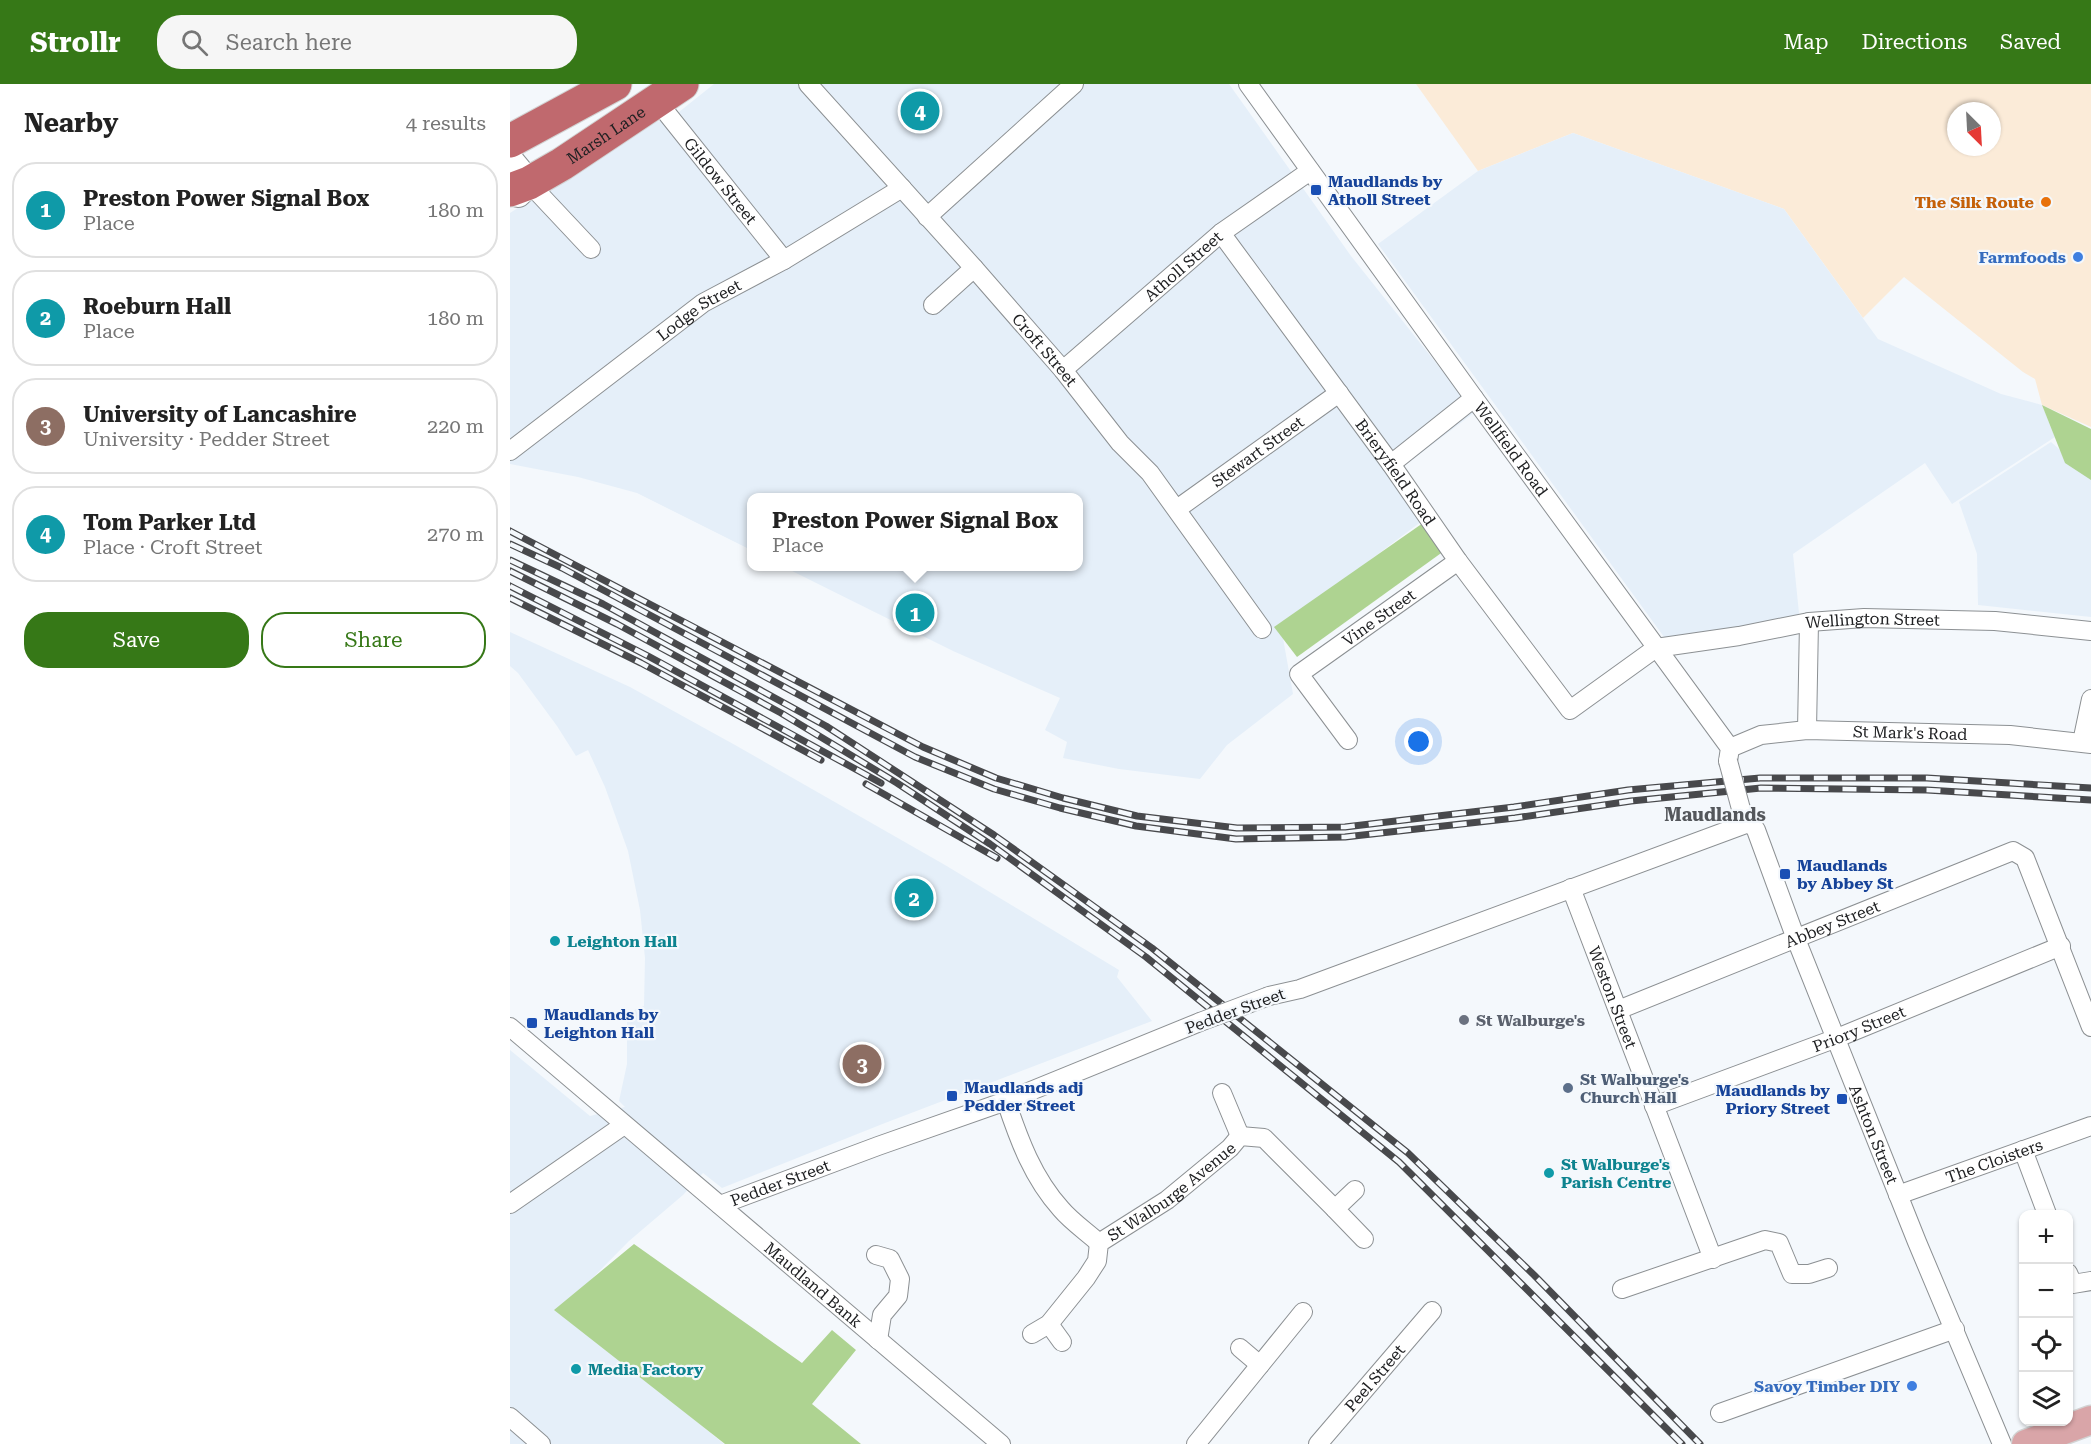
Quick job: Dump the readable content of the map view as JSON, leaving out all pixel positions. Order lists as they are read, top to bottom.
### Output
{
  "streets": {
    "highway": ["Marsh Lane"],
    "street": [
      "Gildow Street",
      "Atholl Street",
      "Lodge Street",
      "Croft Street",
      "Wellfield Road",
      "Stewart Street",
      "Brieryfield Road",
      "Vine Street",
      "Wellington Street",
      "St Mark's Road",
      "Abbey Street",
      "Weston Street",
      "Pedder Street",
      "Priory Street",
      "Ashton Street",
      "The Cloisters",
      "St Walburge Avenue",
      "Maudland Bank",
      "Peel Street"
    ]
  },
  "crossings": [
    ["Marsh Lane", "Gildow Street"],
    ["Gildow Street", "Lodge Street"],
    ["Atholl Street", "Croft Street"],
    ["Atholl Street", "Wellfield Road"],
    ["Atholl Street", "Brieryfield Road"],
    ["Lodge Street", "Croft Street"],
    ["Croft Street", "Stewart Street"],
    ["Wellfield Road", "Brieryfield Road"],
    ["Wellfield Road", "Wellington Street"],
    ["Wellfield Road", "St Mark's Road"],
    ["Wellfield Road", "Pedder Street"],
    ["Wellfield Road", "Ashton Street"],
    ["Stewart Street", "Brieryfield Road"],
    ["Brieryfield Road", "Vine Street"],
    ["Brieryfield Road", "Wellington Street"],
    ["Abbey Street", "Weston Street"],
    ["Abbey Street", "Priory Street"],
    ["Abbey Street", "Ashton Street"],
    ["Weston Street", "Pedder Street"],
    ["Weston Street", "Priory Street"],
    ["Pedder Street", "Ashton Street"],
    ["Pedder Street", "St Walburge Avenue"],
    ["Pedder Street", "Maudland Bank"],
    ["Priory Street", "Ashton Street"],
    ["Ashton Street", "The Cloisters"]
  ],
  "districts": ["Maudlands"],
  "places": {
    "transit": [
      "Maudlands by Atholl Street",
      "Maudlands by Abbey St",
      "Maudlands by Leighton Hall",
      "Maudlands adj Pedder Street",
      "Maudlands by Priory Street"
    ],
    "other": [
      "The Silk Route",
      "Farmfoods",
      "Leighton Hall",
      "St Walburge's",
      "St Walburge's Church Hall",
      "St Walburge's Parish Centre",
      "Media Factory",
      "Savoy Timber DIY"
    ]
  },
  "north": "bottom right",
  "page": {
    "header": "Strollr",
    "search": "Search here",
    "nav": ["Map", "Directions", "Saved"],
    "heading": ["Nearby", "4 results"],
    "pins": [
      "4",
      "1",
      "2",
      "3"
    ],
    "list": [
      {
        "mark": "1",
        "name": "Preston Power Signal Box",
        "note": "Place",
        "value": "180 m"
      },
      {
        "mark": "2",
        "name": "Roeburn Hall",
        "note": "Place",
        "value": "180 m"
      },
      {
        "mark": "3",
        "name": "University of Lancashire",
        "note": "University · Pedder Street",
        "value": "220 m"
      },
      {
        "mark": "4",
        "name": "Tom Parker Ltd",
        "note": "Place · Croft Street",
        "value": "270 m"
      }
    ],
    "popup": ["Preston Power Signal Box", "Place"],
    "buttons": ["Save", "Share"],
    "map_buttons": ["+", "−"]
  }
}
